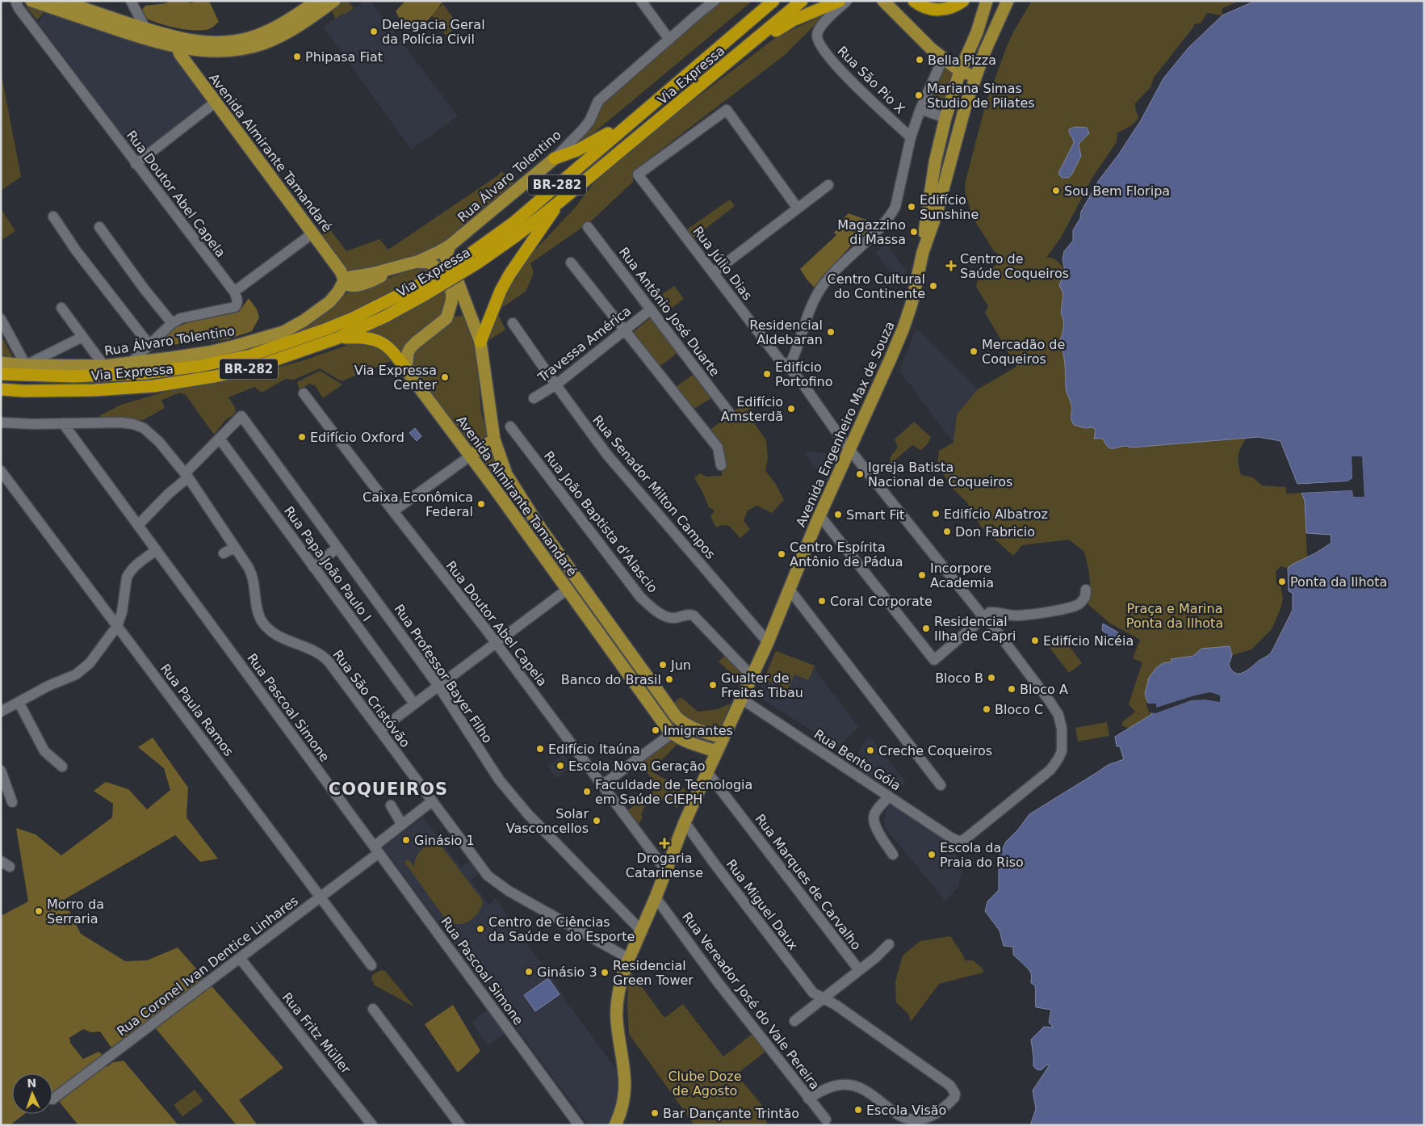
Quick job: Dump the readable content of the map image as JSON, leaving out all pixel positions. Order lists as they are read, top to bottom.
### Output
{
  "streets": {
    "highway": ["Via Expressa", "BR-282"],
    "main road": ["Avenida Almirante Tamandaré", "Rua Álvaro Tolentino", "Avenida Engenheiro Max de Souza"],
    "street": [
      "Rua São Pio X",
      "Rua Doutor Abel Capela",
      "Rua Júlio Dias",
      "Rua Antônio José Duarte",
      "Travessa América",
      "Rua Senador Milton Campos",
      "Rua João Baptista d'Alascio",
      "Rua Papa João Paulo I",
      "Rua Professor Bayer Filho",
      "Rua São Cristóvão",
      "Rua Pascoal Simone",
      "Rua Paula Ramos",
      "Rua Bento Góia",
      "Rua Marques de Carvalho",
      "Rua Miguel Daux",
      "Rua Coronel Ivan Dentice Linhares",
      "Rua Vereador José do Vale Pereira",
      "Rua Fritz Müller"
    ]
  },
  "crossings": [
    ["Avenida Almirante Tamandaré", "Rua Álvaro Tolentino"],
    ["Avenida Almirante Tamandaré", "Avenida Engenheiro Max de Souza"],
    ["Rua Doutor Abel Capela", "Avenida Engenheiro Max de Souza"],
    ["Rua Júlio Dias", "Avenida Engenheiro Max de Souza"],
    ["Rua Júlio Dias", "Rua Bento Góia"],
    ["Rua Antônio José Duarte", "Travessa América"],
    ["Travessa América", "Rua Senador Milton Campos"],
    ["Avenida Engenheiro Max de Souza", "Rua Senador Milton Campos"],
    ["Avenida Engenheiro Max de Souza", "Rua João Baptista d'Alascio"],
    ["Avenida Engenheiro Max de Souza", "Rua Professor Bayer Filho"],
    ["Avenida Engenheiro Max de Souza", "Rua São Cristóvão"],
    ["Avenida Engenheiro Max de Souza", "Rua Bento Góia"],
    ["Avenida Engenheiro Max de Souza", "Rua Marques de Carvalho"],
    ["Avenida Engenheiro Max de Souza", "Rua Miguel Daux"],
    ["Avenida Engenheiro Max de Souza", "Rua Vereador José do Vale Pereira"],
    ["Rua Papa João Paulo I", "Rua Professor Bayer Filho"],
    ["Rua São Cristóvão", "Rua Pascoal Simone"],
    ["Rua São Cristóvão", "Rua Coronel Ivan Dentice Linhares"],
    ["Rua Pascoal Simone", "Rua Coronel Ivan Dentice Linhares"],
    ["Rua Paula Ramos", "Rua Coronel Ivan Dentice Linhares"],
    ["Rua Miguel Daux", "Rua Vereador José do Vale Pereira"],
    ["Rua Coronel Ivan Dentice Linhares", "Rua Fritz Müller"]
  ],
  "districts": ["COQUEIROS"],
  "parks": ["Praça e Marina Ponta da Ilhota", "Clube Doze de Agosto"],
  "places": {
    "other": [
      "Delegacia Geral da Polícia Civil",
      "Phipasa Fiat",
      "Bella Pizza",
      "Mariana Simas Studio de Pilates",
      "Sou Bem Floripa",
      "Edifício Sunshine",
      "Magazzino di Massa",
      "Centro Cultural do Continente",
      "Residencial Aldebaran",
      "Mercadão de Coqueiros",
      "Edifício Portofino",
      "Via Expressa Center",
      "Edifício Amsterdã",
      "Edifício Oxford",
      "Igreja Batista Nacional de Coqueiros",
      "Caixa Econômica Federal",
      "Edifício Albatroz",
      "Smart Fit",
      "Don Fabricio",
      "Centro Espírita Antônio de Pádua",
      "Incorpore Academia",
      "Ponta da Ilhota",
      "Coral Corporate",
      "Residencial Ilha de Capri",
      "Edifício Nicéia",
      "Jun",
      "Bloco B",
      "Banco do Brasil",
      "Gualter de Freitas Tibau",
      "Bloco A",
      "Bloco C",
      "Imigrantes",
      "Edifício Itaúna",
      "Creche Coqueiros",
      "Escola Nova Geração",
      "Faculdade de Tecnologia em Saúde CIEPH",
      "Solar Vasconcellos",
      "Ginásio 1",
      "Escola da Praia do Riso",
      "Morro da Serraria",
      "Centro de Ciências da Saúde e do Esporte",
      "Ginásio 3",
      "Residencial Green Tower",
      "Escola Visão",
      "Bar Dançante Trintão"
    ],
    "health": ["Centro de Saúde Coqueiros", "Drogaria Catarinense"]
  },
  "north": "top"
}
